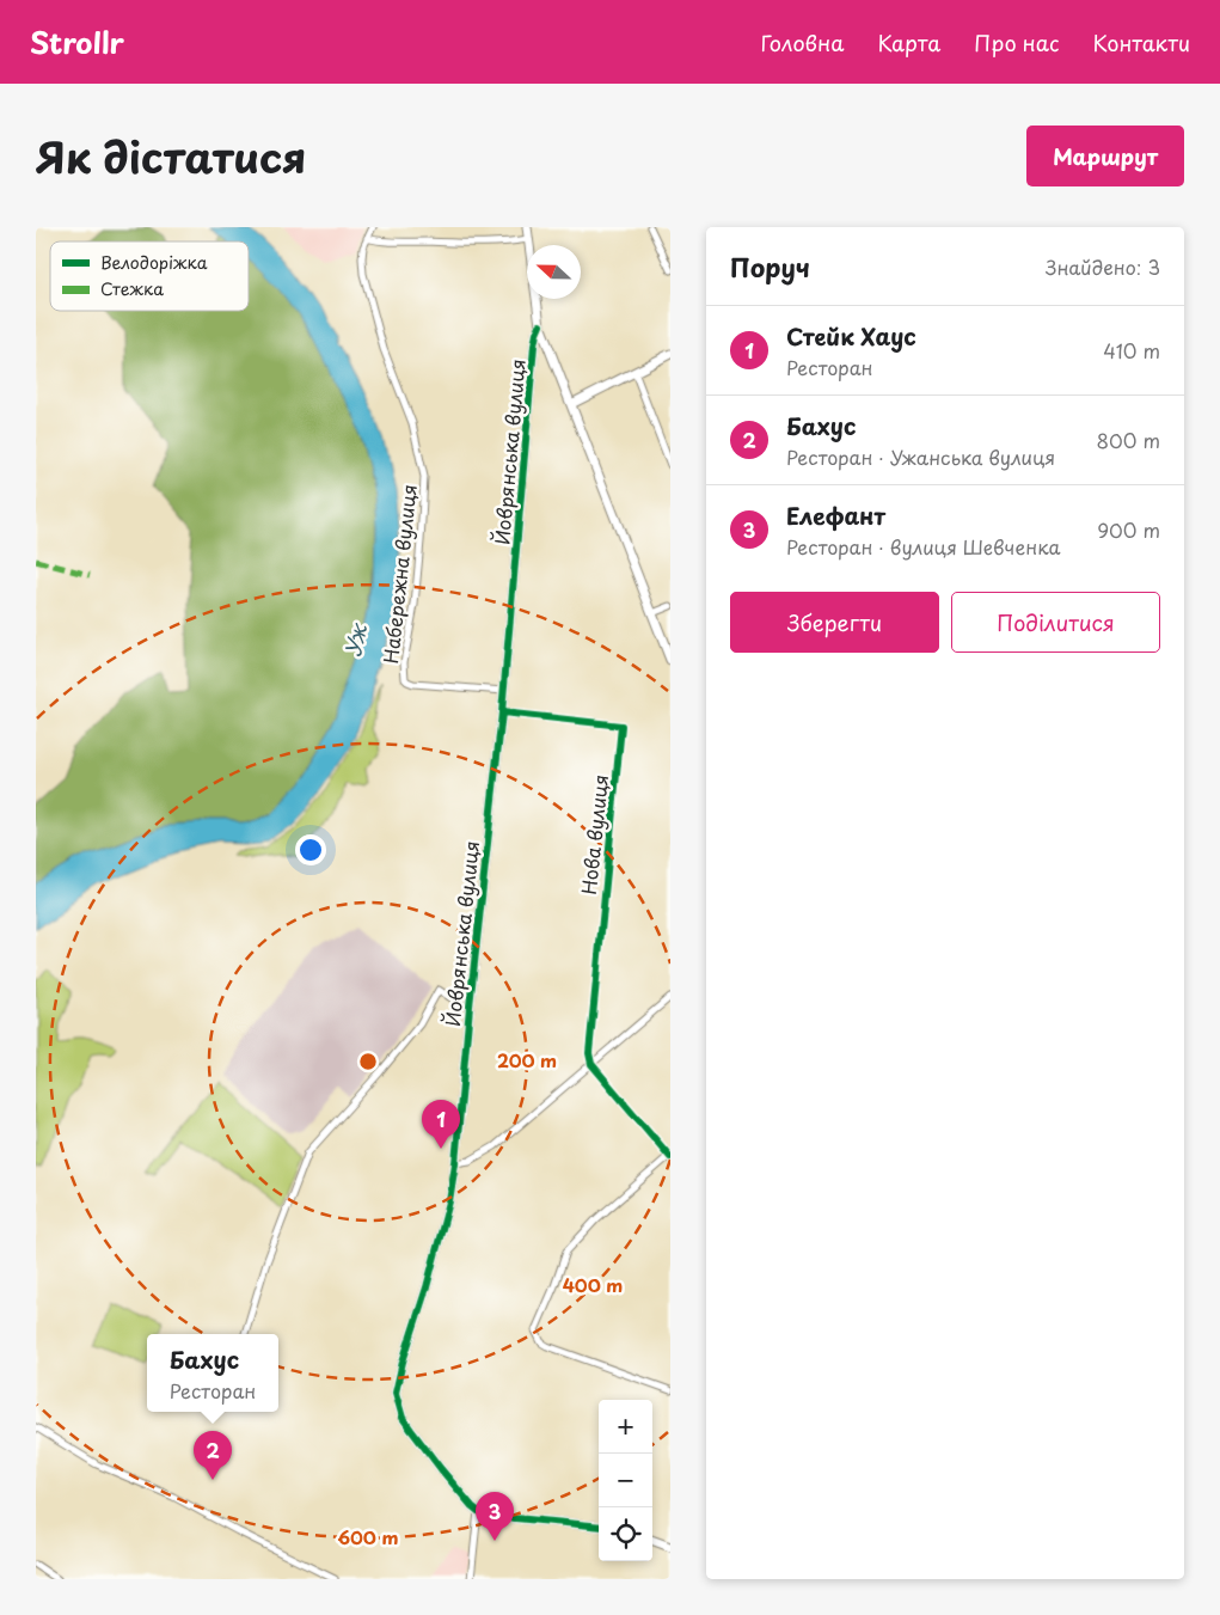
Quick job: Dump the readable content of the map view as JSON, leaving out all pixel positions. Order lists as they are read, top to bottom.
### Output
{
  "streets": {
    "street": ["Йоврянська вулиця", "Набережна вулиця", "Нова вулиця"]
  },
  "crossings": [
    ["Йоврянська вулиця", "Набережна вулиця"],
    ["Йоврянська вулиця", "Нова вулиця"]
  ],
  "water": ["Уж"],
  "legend": ["Велодоріжка", "Стежка"],
  "north": "left",
  "page": {
    "header": "Strollr",
    "nav": [
      "Головна",
      "Карта",
      "Про нас",
      "Контакти"
    ],
    "title": "Як дістатися",
    "buttons": [
      "Маршрут",
      ["Зберегти", "Поділитися"]
    ],
    "heading": ["Поруч", "Знайдено: 3"],
    "list": [
      {
        "mark": "1",
        "name": "Стейк Хаус",
        "note": "Ресторан",
        "value": "410 m"
      },
      {
        "mark": "2",
        "name": "Бахус",
        "note": "Ресторан · Ужанська вулиця",
        "value": "800 m"
      },
      {
        "mark": "3",
        "name": "Елефант",
        "note": "Ресторан · вулиця Шевченка",
        "value": "900 m"
      }
    ],
    "pins": ["1", "2", "3"],
    "popup": ["Бахус", "Ресторан"],
    "map_buttons": ["+", "−"]
  },
  "rings": ["200 m", "400 m", "600 m"]
}
